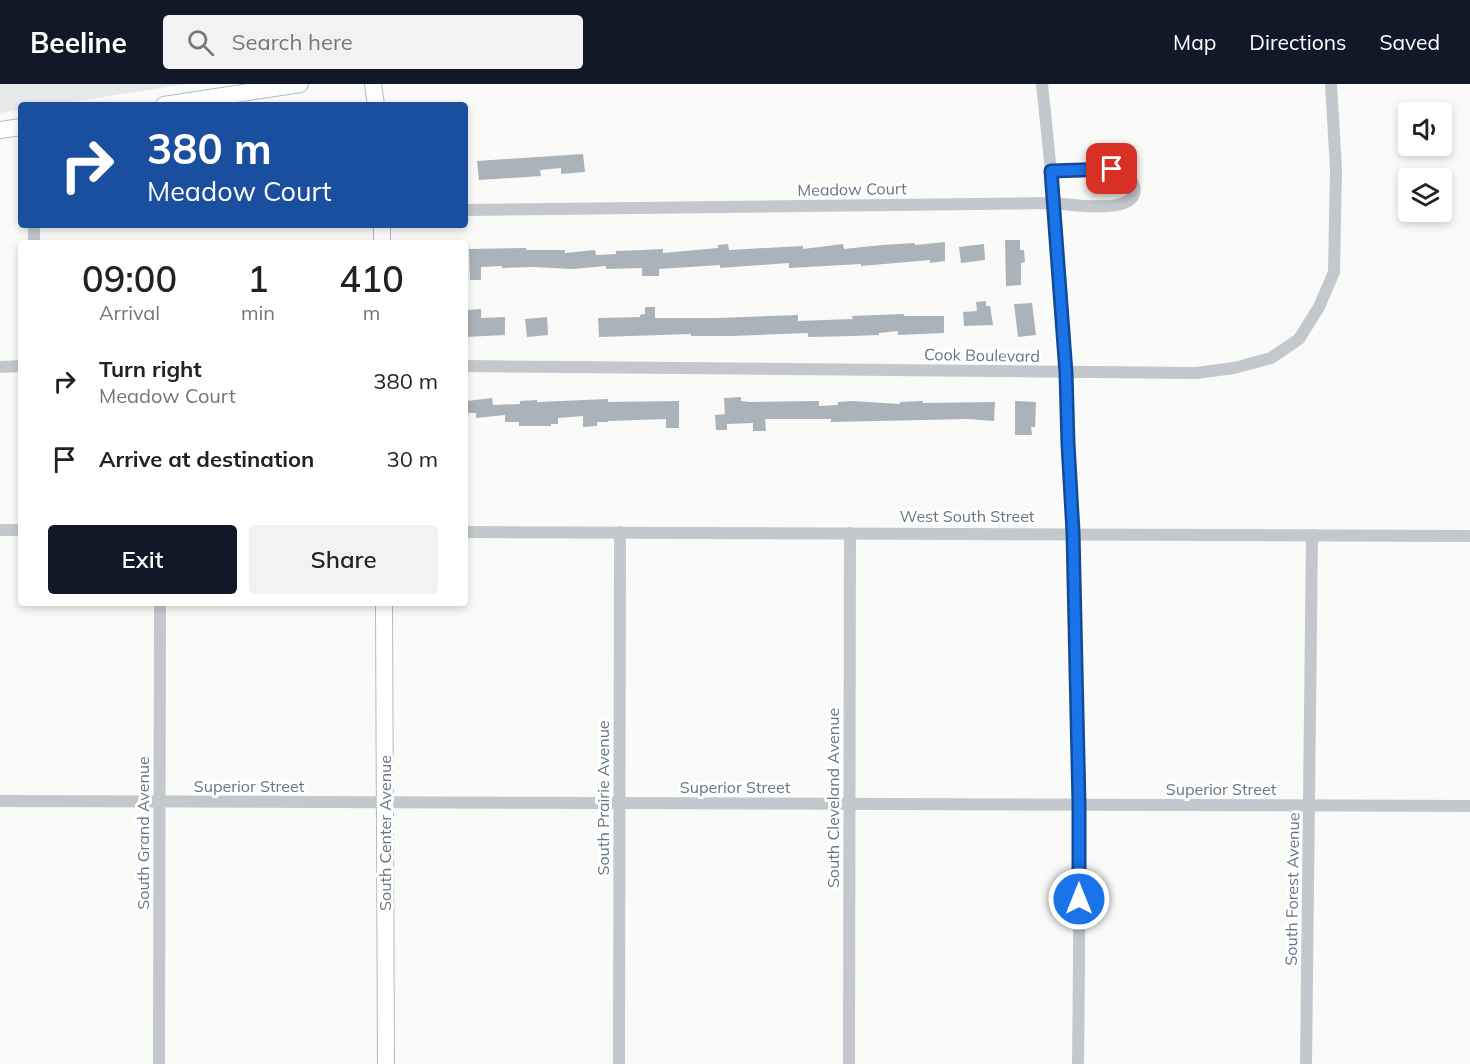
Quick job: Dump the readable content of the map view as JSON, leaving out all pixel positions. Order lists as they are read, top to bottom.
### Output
{
  "streets": {
    "street": [
      "Meadow Court",
      "Cook Boulevard",
      "West South Street",
      "Superior Street",
      "South Prairie Avenue",
      "South Cleveland Avenue",
      "South Grand Avenue",
      "South Center Avenue",
      "South Forest Avenue"
    ]
  },
  "crossings": [
    ["West South Street", "South Prairie Avenue"],
    ["West South Street", "South Cleveland Avenue"],
    ["West South Street", "South Forest Avenue"],
    ["Superior Street", "South Prairie Avenue"],
    ["Superior Street", "South Cleveland Avenue"],
    ["Superior Street", "South Grand Avenue"],
    ["Superior Street", "South Center Avenue"],
    ["Superior Street", "South Forest Avenue"]
  ],
  "page": {
    "header": "Beeline",
    "search": "Search here",
    "nav": ["Map", "Directions", "Saved"],
    "turn": ["380 m", "Meadow Court"],
    "eta": [
      "09:00",
      "Arrival",
      "1",
      "min",
      "410",
      "m"
    ],
    "list": [
      {
        "name": "Turn right",
        "note": "Meadow Court",
        "value": "380 m"
      },
      {
        "name": "Arrive at destination",
        "value": "30 m"
      }
    ],
    "buttons": ["Exit", "Share"]
  }
}
